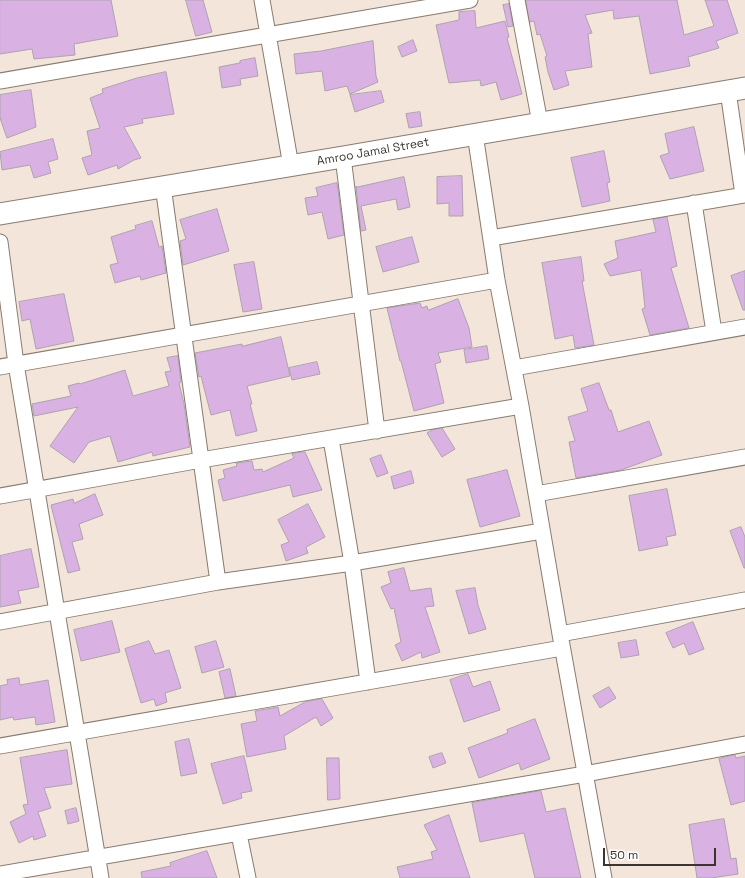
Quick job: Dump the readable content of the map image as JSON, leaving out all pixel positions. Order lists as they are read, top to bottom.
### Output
{
  "streets": {
    "street": ["Amroo Jamal Street"]
  },
  "scale_bar": "50 m"
}
